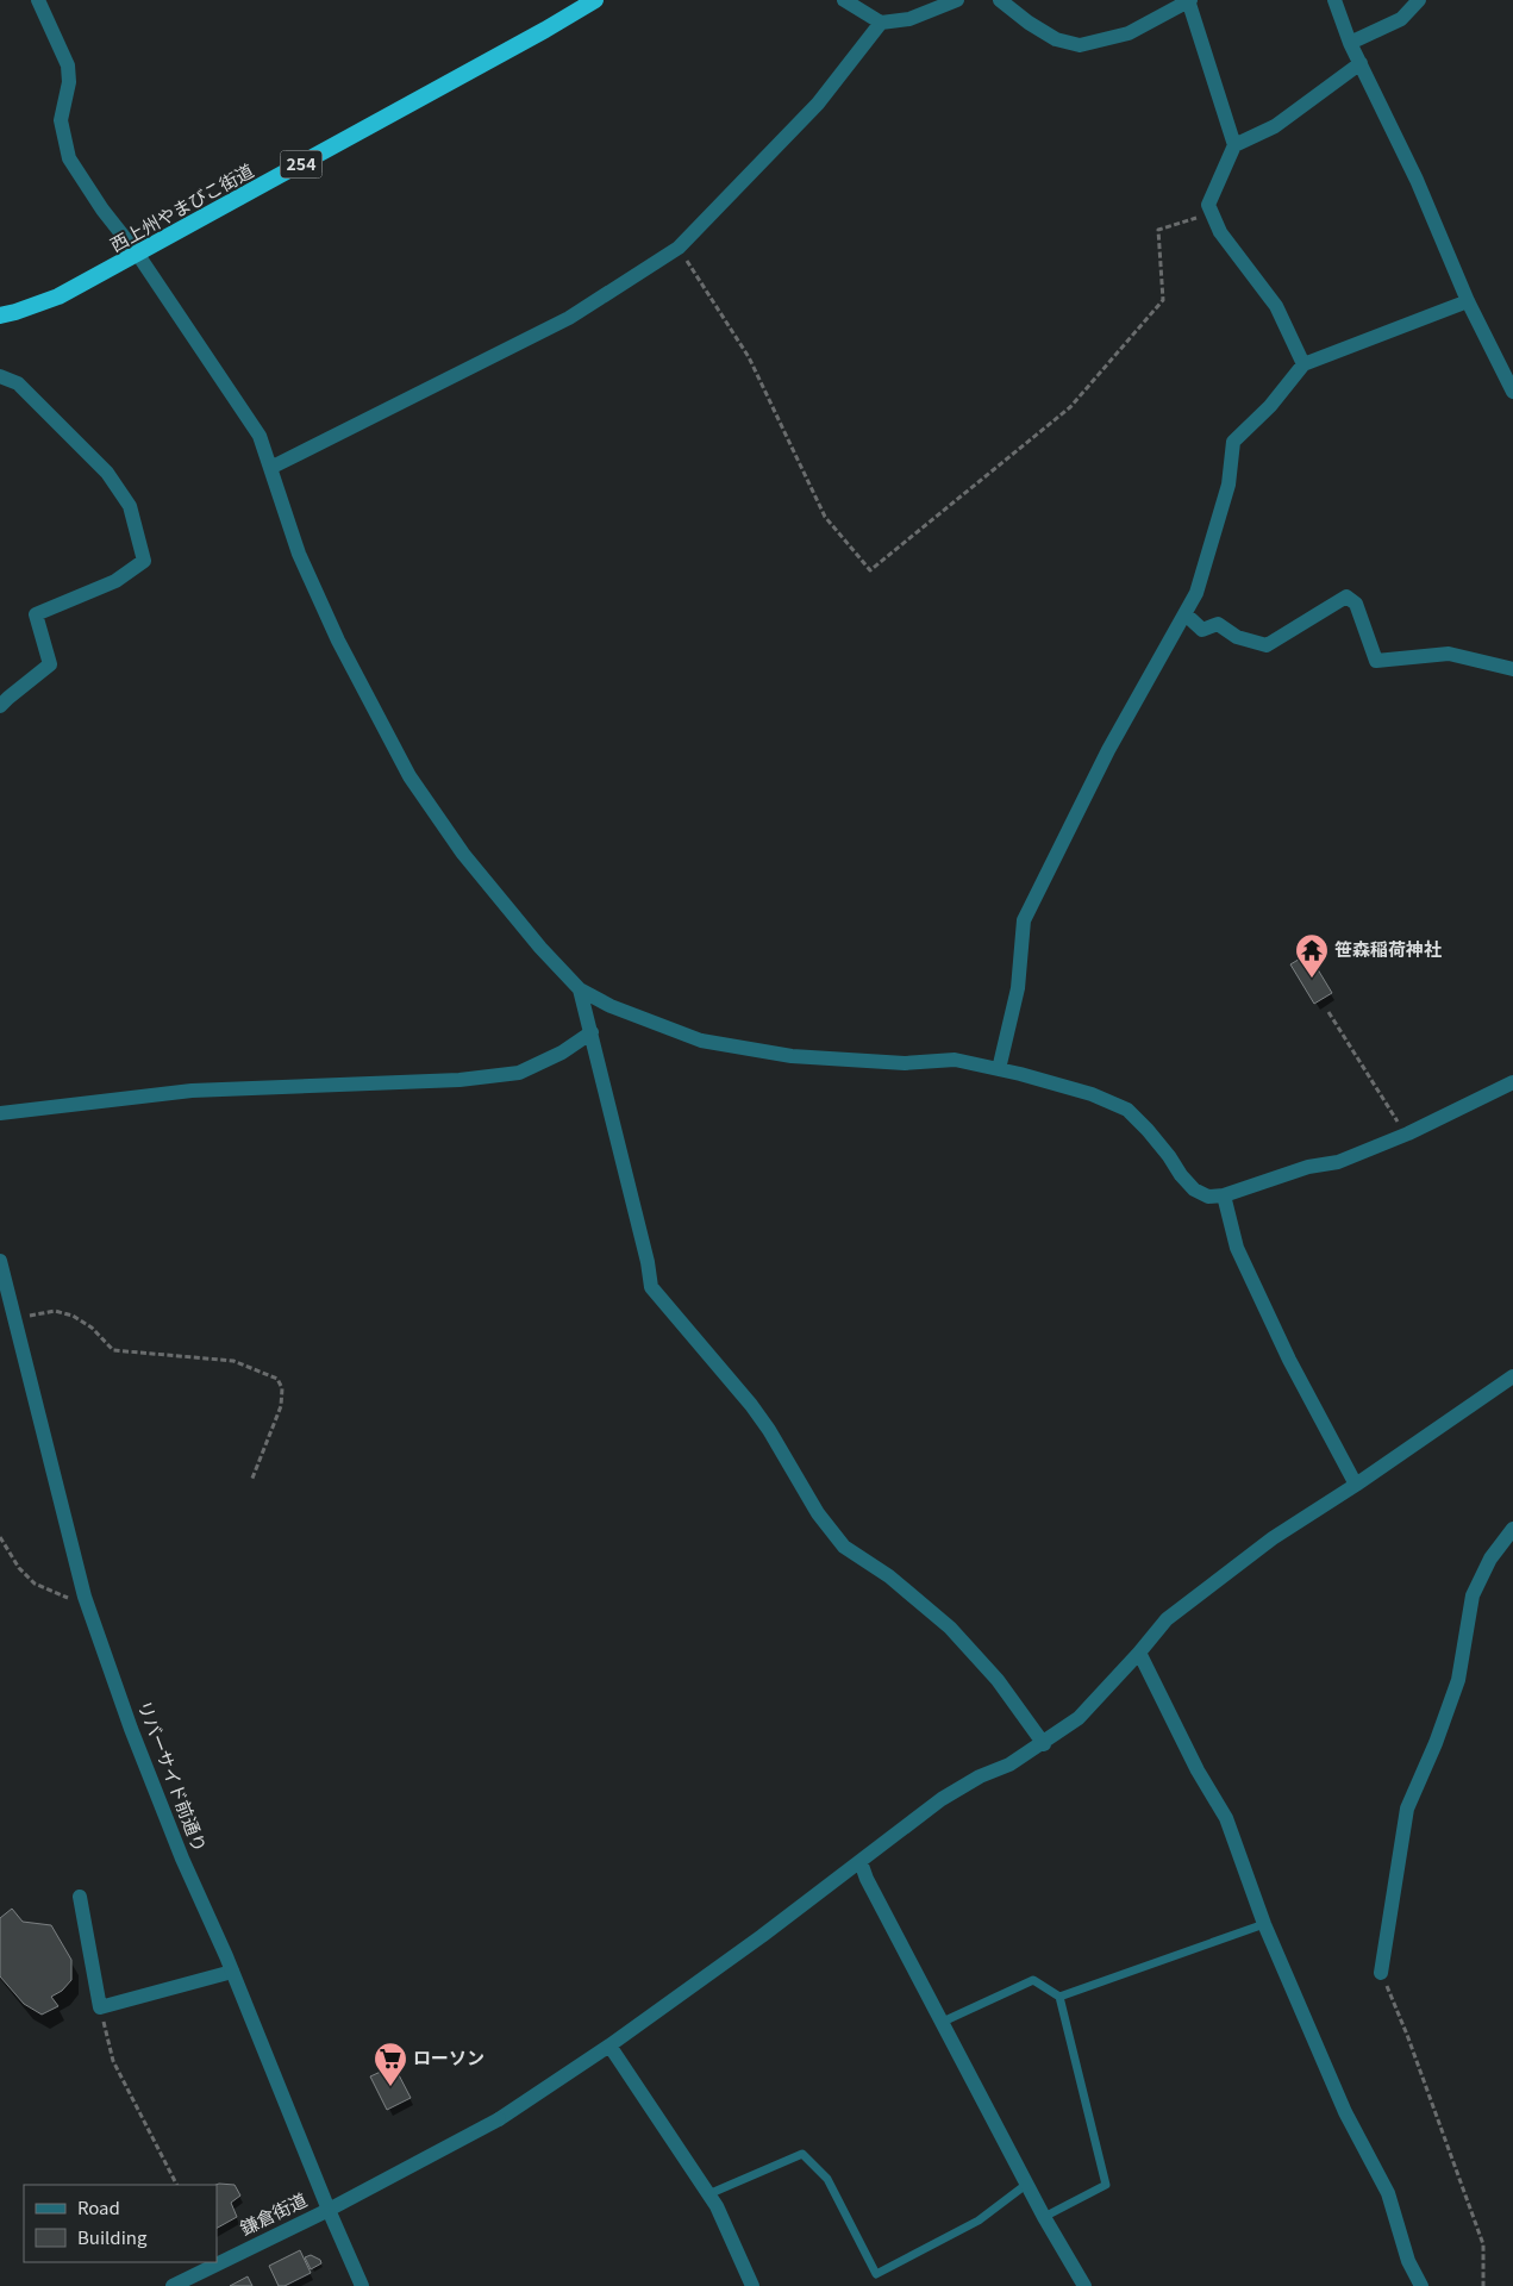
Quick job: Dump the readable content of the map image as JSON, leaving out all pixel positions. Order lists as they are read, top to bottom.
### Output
{
  "streets": {
    "highway": ["254", "西上州やまびこ街道"],
    "street": ["リバーサイド前通り", "鎌倉街道"]
  },
  "crossings": [
    ["リバーサイド前通り", "鎌倉街道"]
  ],
  "places": {
    "temple": ["笹森稲荷神社"],
    "supermarket": ["ローソン"]
  },
  "legend": ["Road", "Building"]
}
